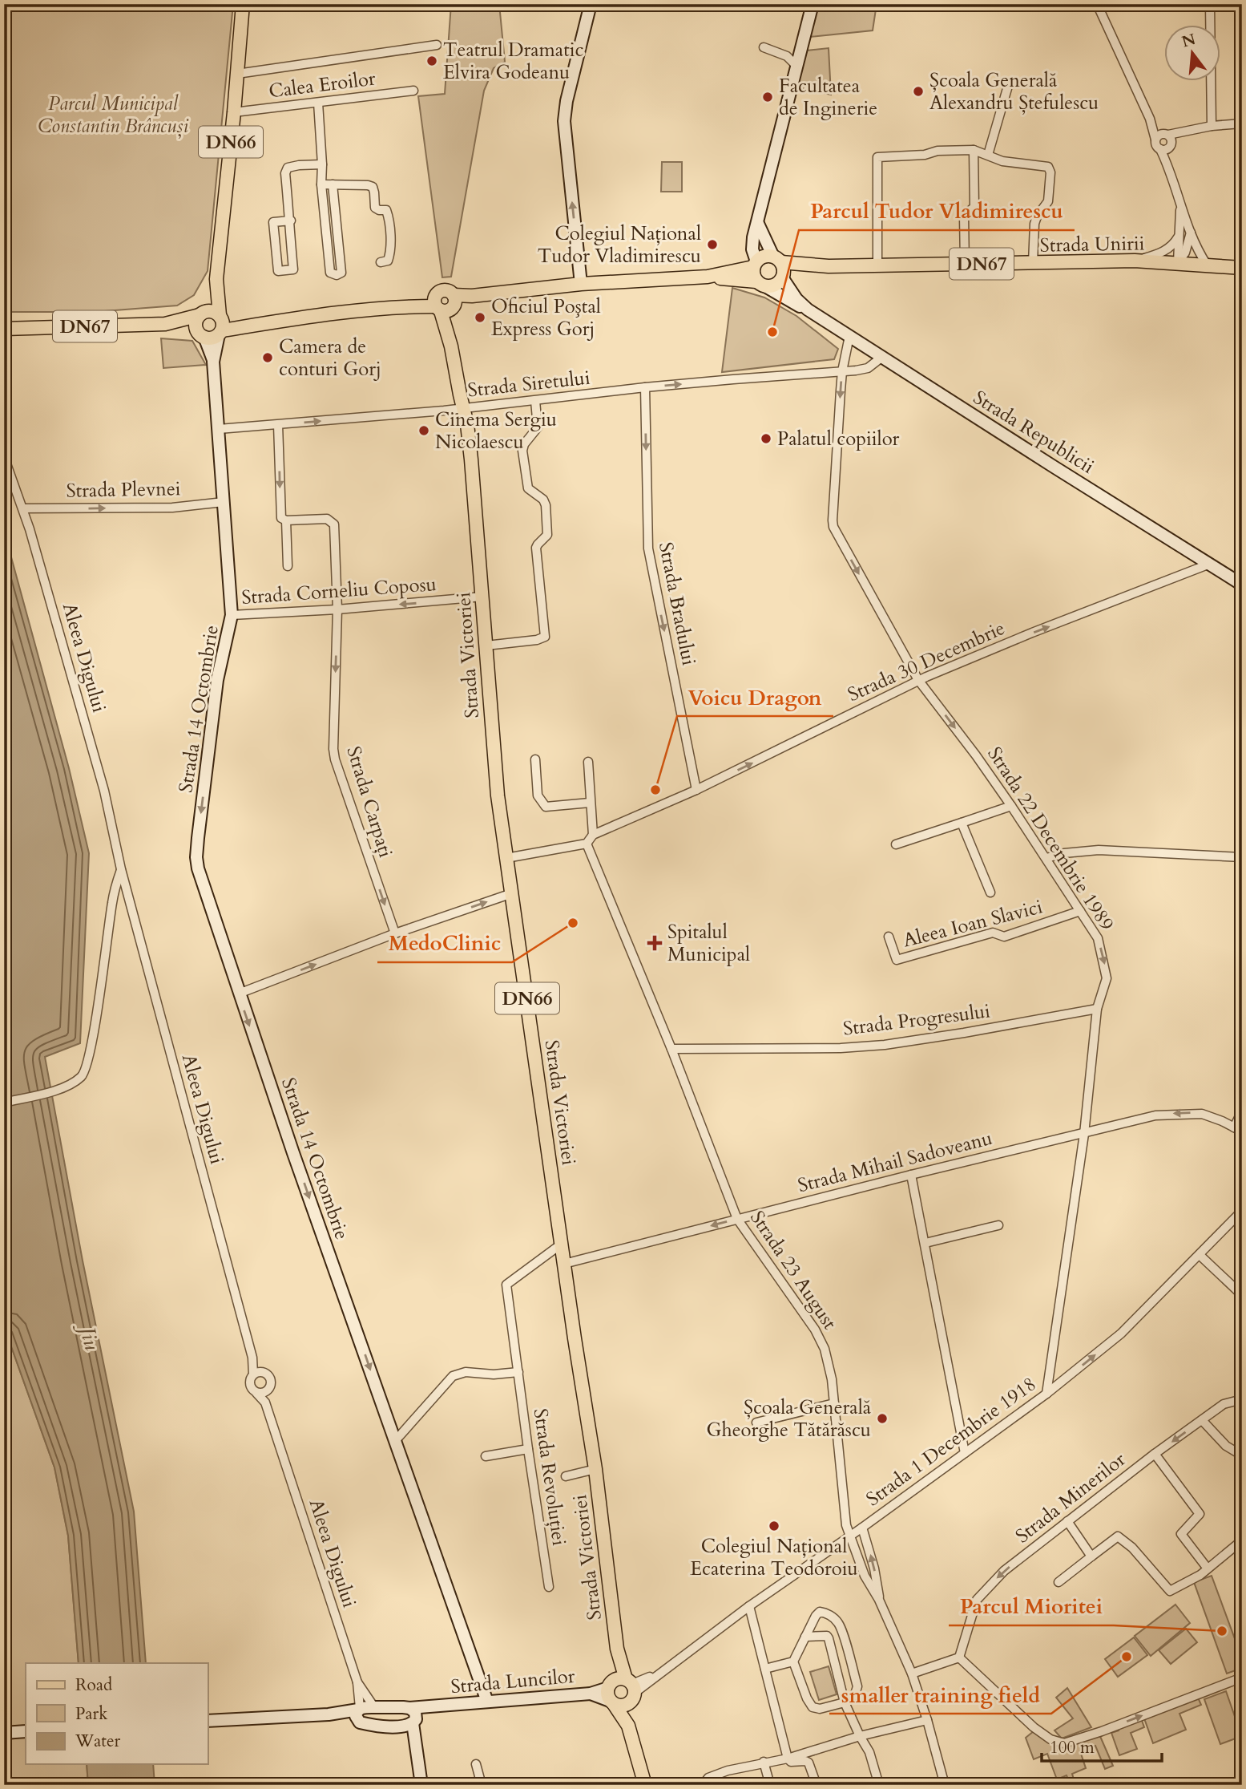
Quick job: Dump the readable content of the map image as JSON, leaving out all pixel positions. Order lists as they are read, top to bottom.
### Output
{
  "streets": {
    "main road": [
      "DN66",
      "Strada Unirii",
      "DN67",
      "Strada Victoriei"
    ],
    "street": [
      "Calea Eroilor",
      "Strada Siretului",
      "Strada Republicii",
      "Strada Plevnei",
      "Strada Corneliu Coposu",
      "Strada Bradului",
      "Aleea Digului",
      "Strada 30 Decembrie",
      "Strada 14 Octombrie",
      "Strada Carpați",
      "Strada 22 Decembrie 1989",
      "Aleea Ioan Slavici",
      "Strada Progresului",
      "Strada Mihail Sadoveanu",
      "Strada 23 August",
      "Strada 1 Decembrie 1918",
      "Strada Revoluției",
      "Strada Minerilor",
      "Strada Luncilor"
    ]
  },
  "crossings": [
    ["Calea Eroilor", "DN66"],
    ["DN66", "Strada Unirii"],
    ["Strada Unirii", "Strada Republicii"],
    ["Strada Unirii", "Strada Victoriei"],
    ["Strada Siretului", "Strada Bradului"],
    ["Strada Siretului", "Strada Victoriei"],
    ["Strada Siretului", "Strada 14 Octombrie"],
    ["Strada Siretului", "Strada 22 Decembrie 1989"],
    ["Strada Republicii", "Strada 30 Decembrie"],
    ["Strada Republicii", "Strada 22 Decembrie 1989"],
    ["Strada Plevnei", "Aleea Digului"],
    ["Strada Plevnei", "Strada 14 Octombrie"],
    ["Strada Corneliu Coposu", "Strada Victoriei"],
    ["Strada Corneliu Coposu", "Strada 14 Octombrie"],
    ["Strada Corneliu Coposu", "Strada Carpați"],
    ["Strada Bradului", "Strada 30 Decembrie"],
    ["Strada Victoriei", "Strada Mihail Sadoveanu"],
    ["Strada Victoriei", "Strada 1 Decembrie 1918"],
    ["Strada Victoriei", "Strada Revoluției"],
    ["Strada Victoriei", "Strada Luncilor"],
    ["Strada 30 Decembrie", "Strada 22 Decembrie 1989"],
    ["Strada 14 Octombrie", "Strada Luncilor"],
    ["Strada 22 Decembrie 1989", "Aleea Ioan Slavici"],
    ["Strada 22 Decembrie 1989", "Strada Progresului"],
    ["Strada 22 Decembrie 1989", "Strada Mihail Sadoveanu"],
    ["Strada 22 Decembrie 1989", "Strada 1 Decembrie 1918"],
    ["Strada Progresului", "Strada 23 August"],
    ["Strada Mihail Sadoveanu", "Strada 23 August"],
    ["Strada 23 August", "Strada 1 Decembrie 1918"],
    ["Strada 1 Decembrie 1918", "Strada Luncilor"]
  ],
  "one_way": [
    "Strada Siretului",
    "Strada Plevnei",
    "Strada Corneliu Coposu",
    "Strada Bradului",
    "Strada 30 Decembrie",
    "Strada 14 Octombrie",
    "Strada Carpați",
    "Strada 22 Decembrie 1989",
    "Strada Mihail Sadoveanu",
    "Strada Minerilor"
  ],
  "water": ["Jiu"],
  "parks": ["Parcul Municipal Constantin Brâncuși"],
  "places": {
    "other": [
      "Teatrul Dramatic Elvira Godeanu",
      "Școala Generală Alexandru Ștefulescu",
      "Facultatea de Inginerie",
      "Colegiul Național Tudor Vladimirescu",
      "Oficiul Poştal Express Gorj",
      "Parcul Tudor Vladimirescu",
      "Camera de conturi Gorj",
      "Cinema Sergiu Nicolaescu",
      "Palatul copiilor",
      "Voicu Dragon",
      "MedoClinic",
      "Școala Generală Gheorghe Tătărăscu",
      "Colegiul Național Ecaterina Teodoroiu",
      "Parcul Mioritei",
      "smaller training field"
    ],
    "health": ["Spitalul Municipal"]
  },
  "legend": ["Road", "Park", "Water"],
  "scale_bar": "100 m",
  "north": "top"
}
